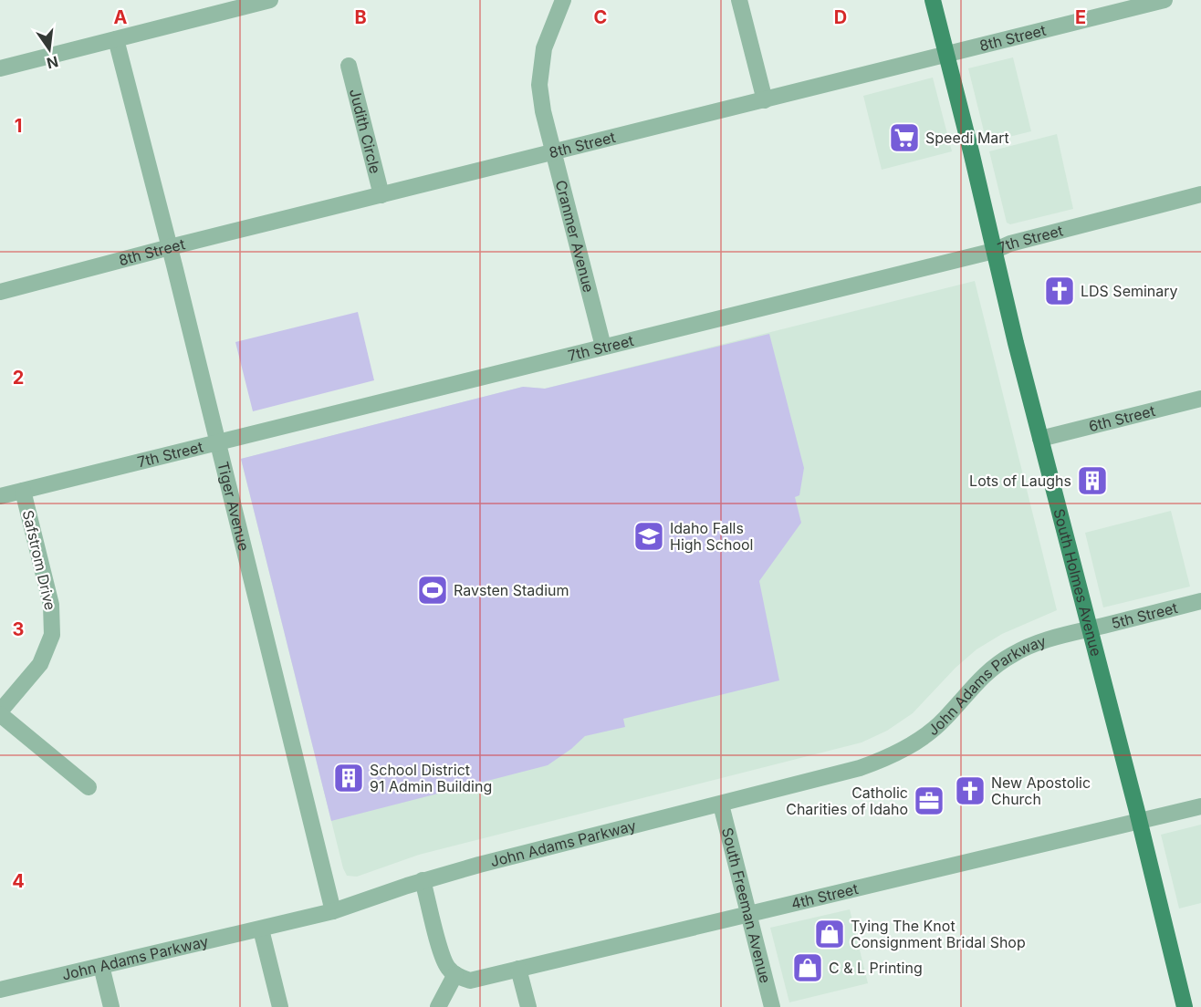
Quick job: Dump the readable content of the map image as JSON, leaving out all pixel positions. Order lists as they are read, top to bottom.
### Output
{
  "streets": {
    "main road": ["South Holmes Avenue"],
    "street": [
      "8th Street",
      "Judith Circle",
      "Cranmer Avenue",
      "7th Street",
      "6th Street",
      "Tiger Avenue",
      "Safstrom Drive",
      "5th Street",
      "John Adams Parkway",
      "4th Street",
      "South Freeman Avenue"
    ]
  },
  "crossings": [
    ["8th Street", "Judith Circle"],
    ["8th Street", "Cranmer Avenue"],
    ["8th Street", "Tiger Avenue"],
    ["8th Street", "South Holmes Avenue"],
    ["Cranmer Avenue", "7th Street"],
    ["7th Street", "Tiger Avenue"],
    ["7th Street", "Safstrom Drive"],
    ["7th Street", "South Holmes Avenue"],
    ["6th Street", "South Holmes Avenue"],
    ["Tiger Avenue", "John Adams Parkway"],
    ["South Holmes Avenue", "5th Street"],
    ["South Holmes Avenue", "John Adams Parkway"],
    ["South Holmes Avenue", "4th Street"],
    ["5th Street", "John Adams Parkway"],
    ["John Adams Parkway", "South Freeman Avenue"],
    ["4th Street", "South Freeman Avenue"]
  ],
  "places": {
    "supermarket": ["Speedi Mart"],
    "church": ["LDS Seminary", "New Apostolic Church"],
    "building": ["Lots of Laughs", "School District 91 Admin Building"],
    "school or university": ["Idaho Falls High School"],
    "sports": ["Ravsten Stadium"],
    "office": ["Catholic Charities of Idaho"],
    "shop": ["Tying The Knot Consignment Bridal Shop", "C & L Printing"]
  },
  "north": "bottom",
  "grid": {
    "columns": [
      "A",
      "B",
      "C",
      "D",
      "E"
    ],
    "rows": [
      "1",
      "2",
      "3",
      "4"
    ]
  }
}
